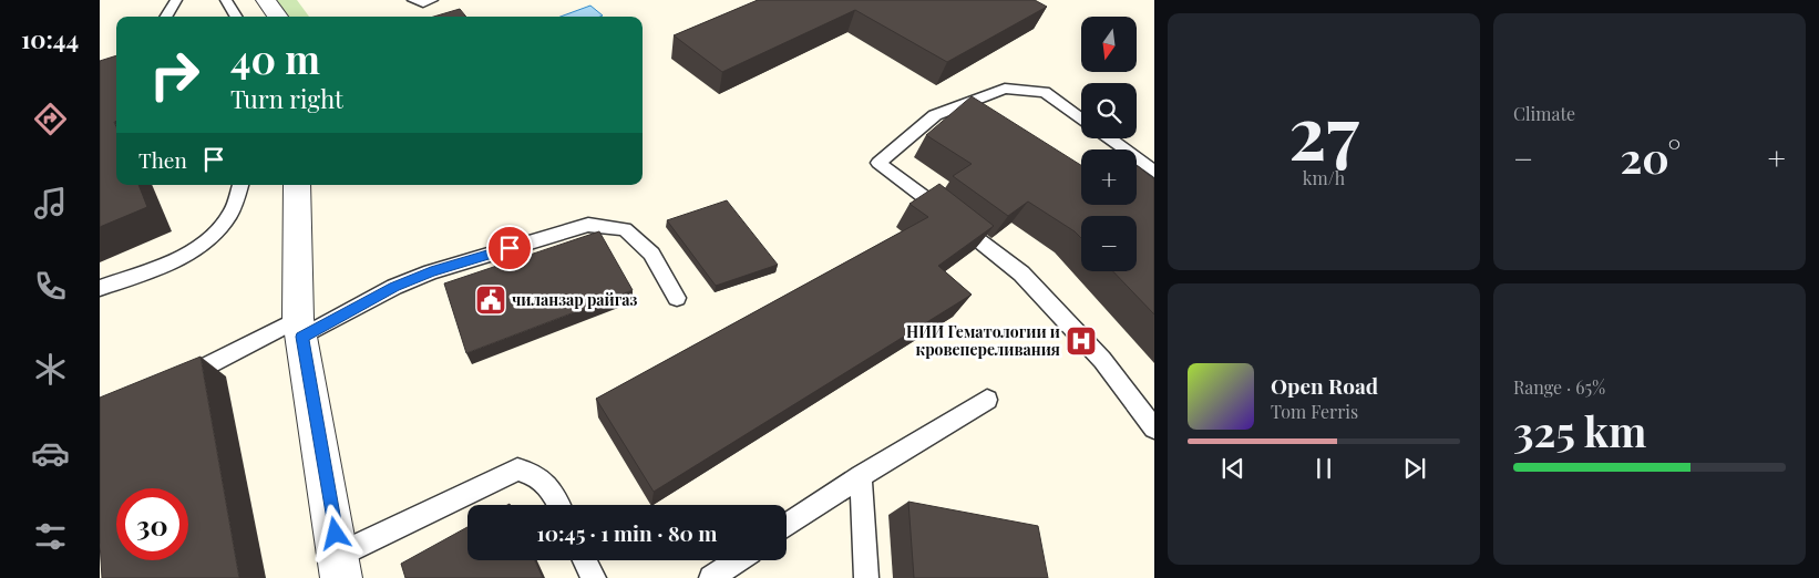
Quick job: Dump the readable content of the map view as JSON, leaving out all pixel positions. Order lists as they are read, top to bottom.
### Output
{
  "places": {
    "public building": ["чиланзар райгаз"],
    "hospital": ["НИИ Гематологии и кровепереливания"]
  },
  "north": "bottom",
  "page": {
    "tabs": "10:44",
    "tile": [
      ["27", "km/h"],
      "Climate",
      ["Range · 65%", "325 km"]
    ],
    "map_buttons": ["+", "−"],
    "turn": ["40 m", "Turn right"],
    "then": "Then",
    "heat": ["−", "20°", "+"],
    "song": ["Open Road", "Tom Ferris"],
    "limit": "30",
    "trip": "10:45 · 1 min · 80 m"
  }
}
